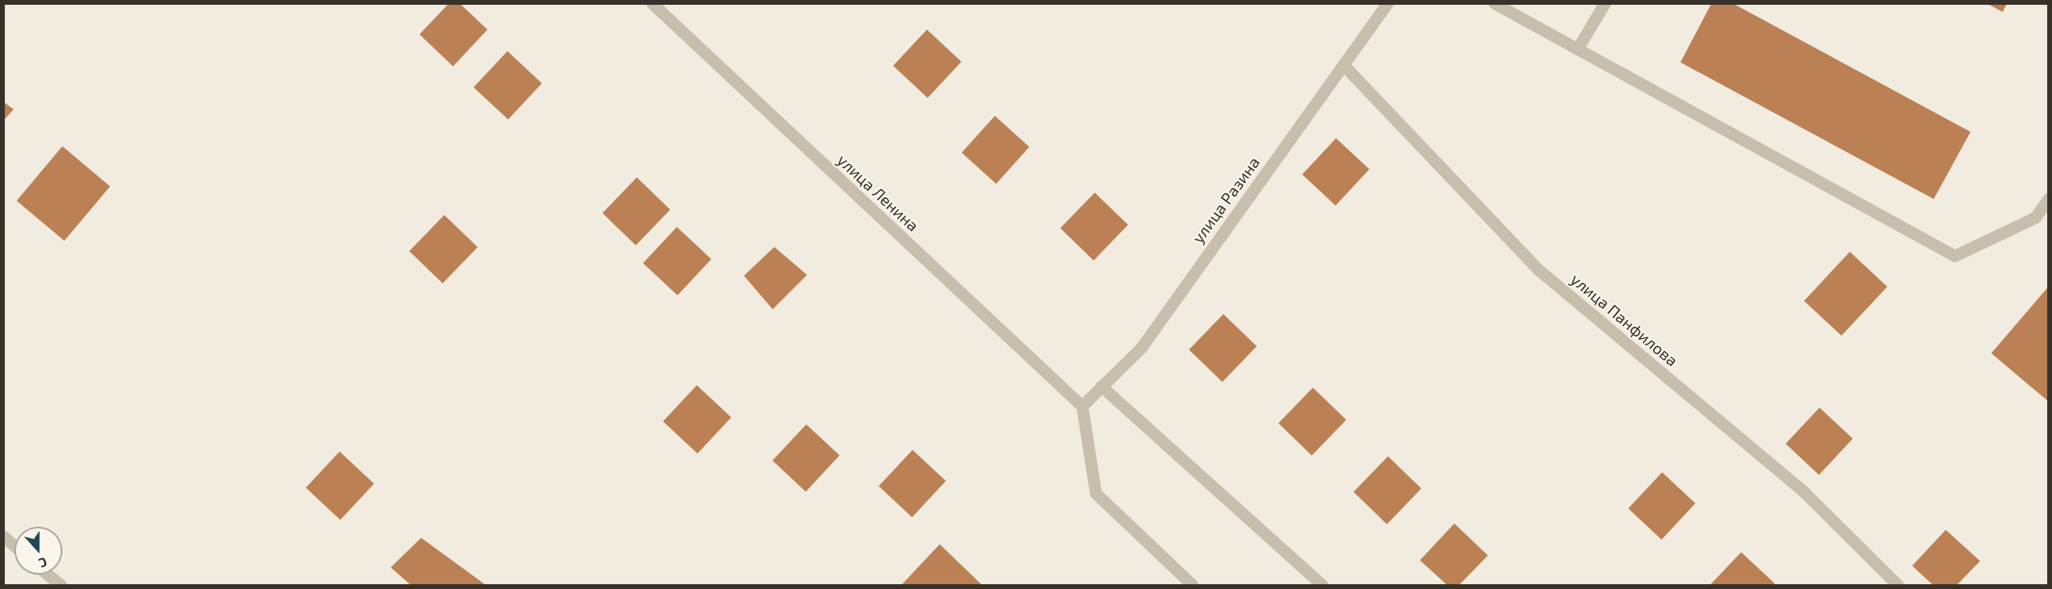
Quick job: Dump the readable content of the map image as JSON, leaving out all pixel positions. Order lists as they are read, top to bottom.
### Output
{
  "streets": {
    "street": ["улица Ленина", "улица Разина", "улица Панфилова"]
  },
  "crossings": [
    ["улица Ленина", "улица Разина"],
    ["улица Разина", "улица Панфилова"]
  ],
  "north": "bottom"
}
